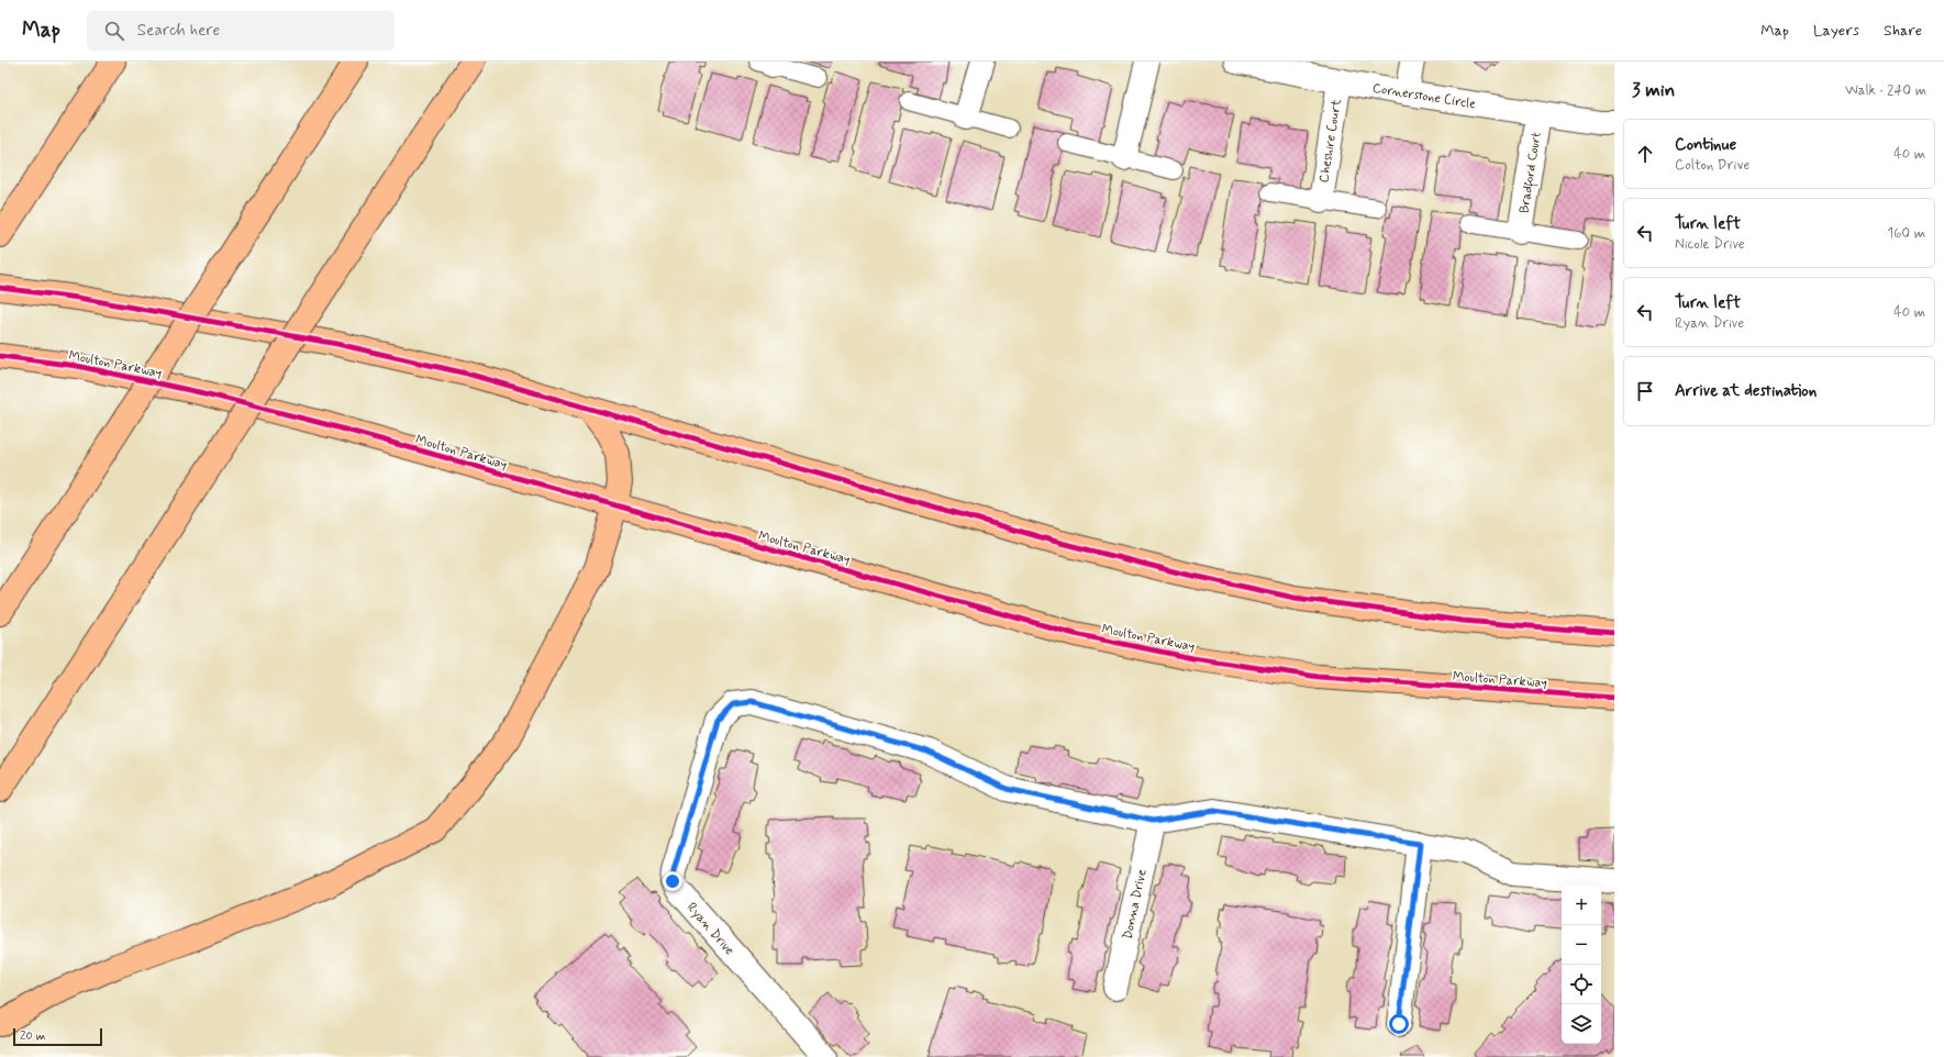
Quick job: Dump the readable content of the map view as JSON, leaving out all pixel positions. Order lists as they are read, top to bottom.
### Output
{
  "streets": {
    "main road": ["Moulton Parkway"],
    "street": [
      "Cornerstone Circle",
      "Cheshire Court",
      "Bradford Court",
      "Donna Drive",
      "Ryan Drive"
    ]
  },
  "crossings": [
    ["Cornerstone Circle", "Cheshire Court"],
    ["Cornerstone Circle", "Bradford Court"],
    ["Donna Drive", "Ryan Drive"]
  ],
  "scale_bar": "20 m",
  "page": {
    "header": "Map",
    "search": "Search here",
    "nav": ["Map", "Layers", "Share"],
    "heading": ["3 min", "Walk · 240 m"],
    "list": [
      ["Continue", "Colton Drive", "40 m"],
      ["Turn left", "Nicole Drive", "160 m"],
      ["Turn left", "Ryan Drive", "40 m"],
      "Arrive at destination"
    ],
    "map_buttons": ["+", "−"],
    "scale": "20 m"
  }
}
